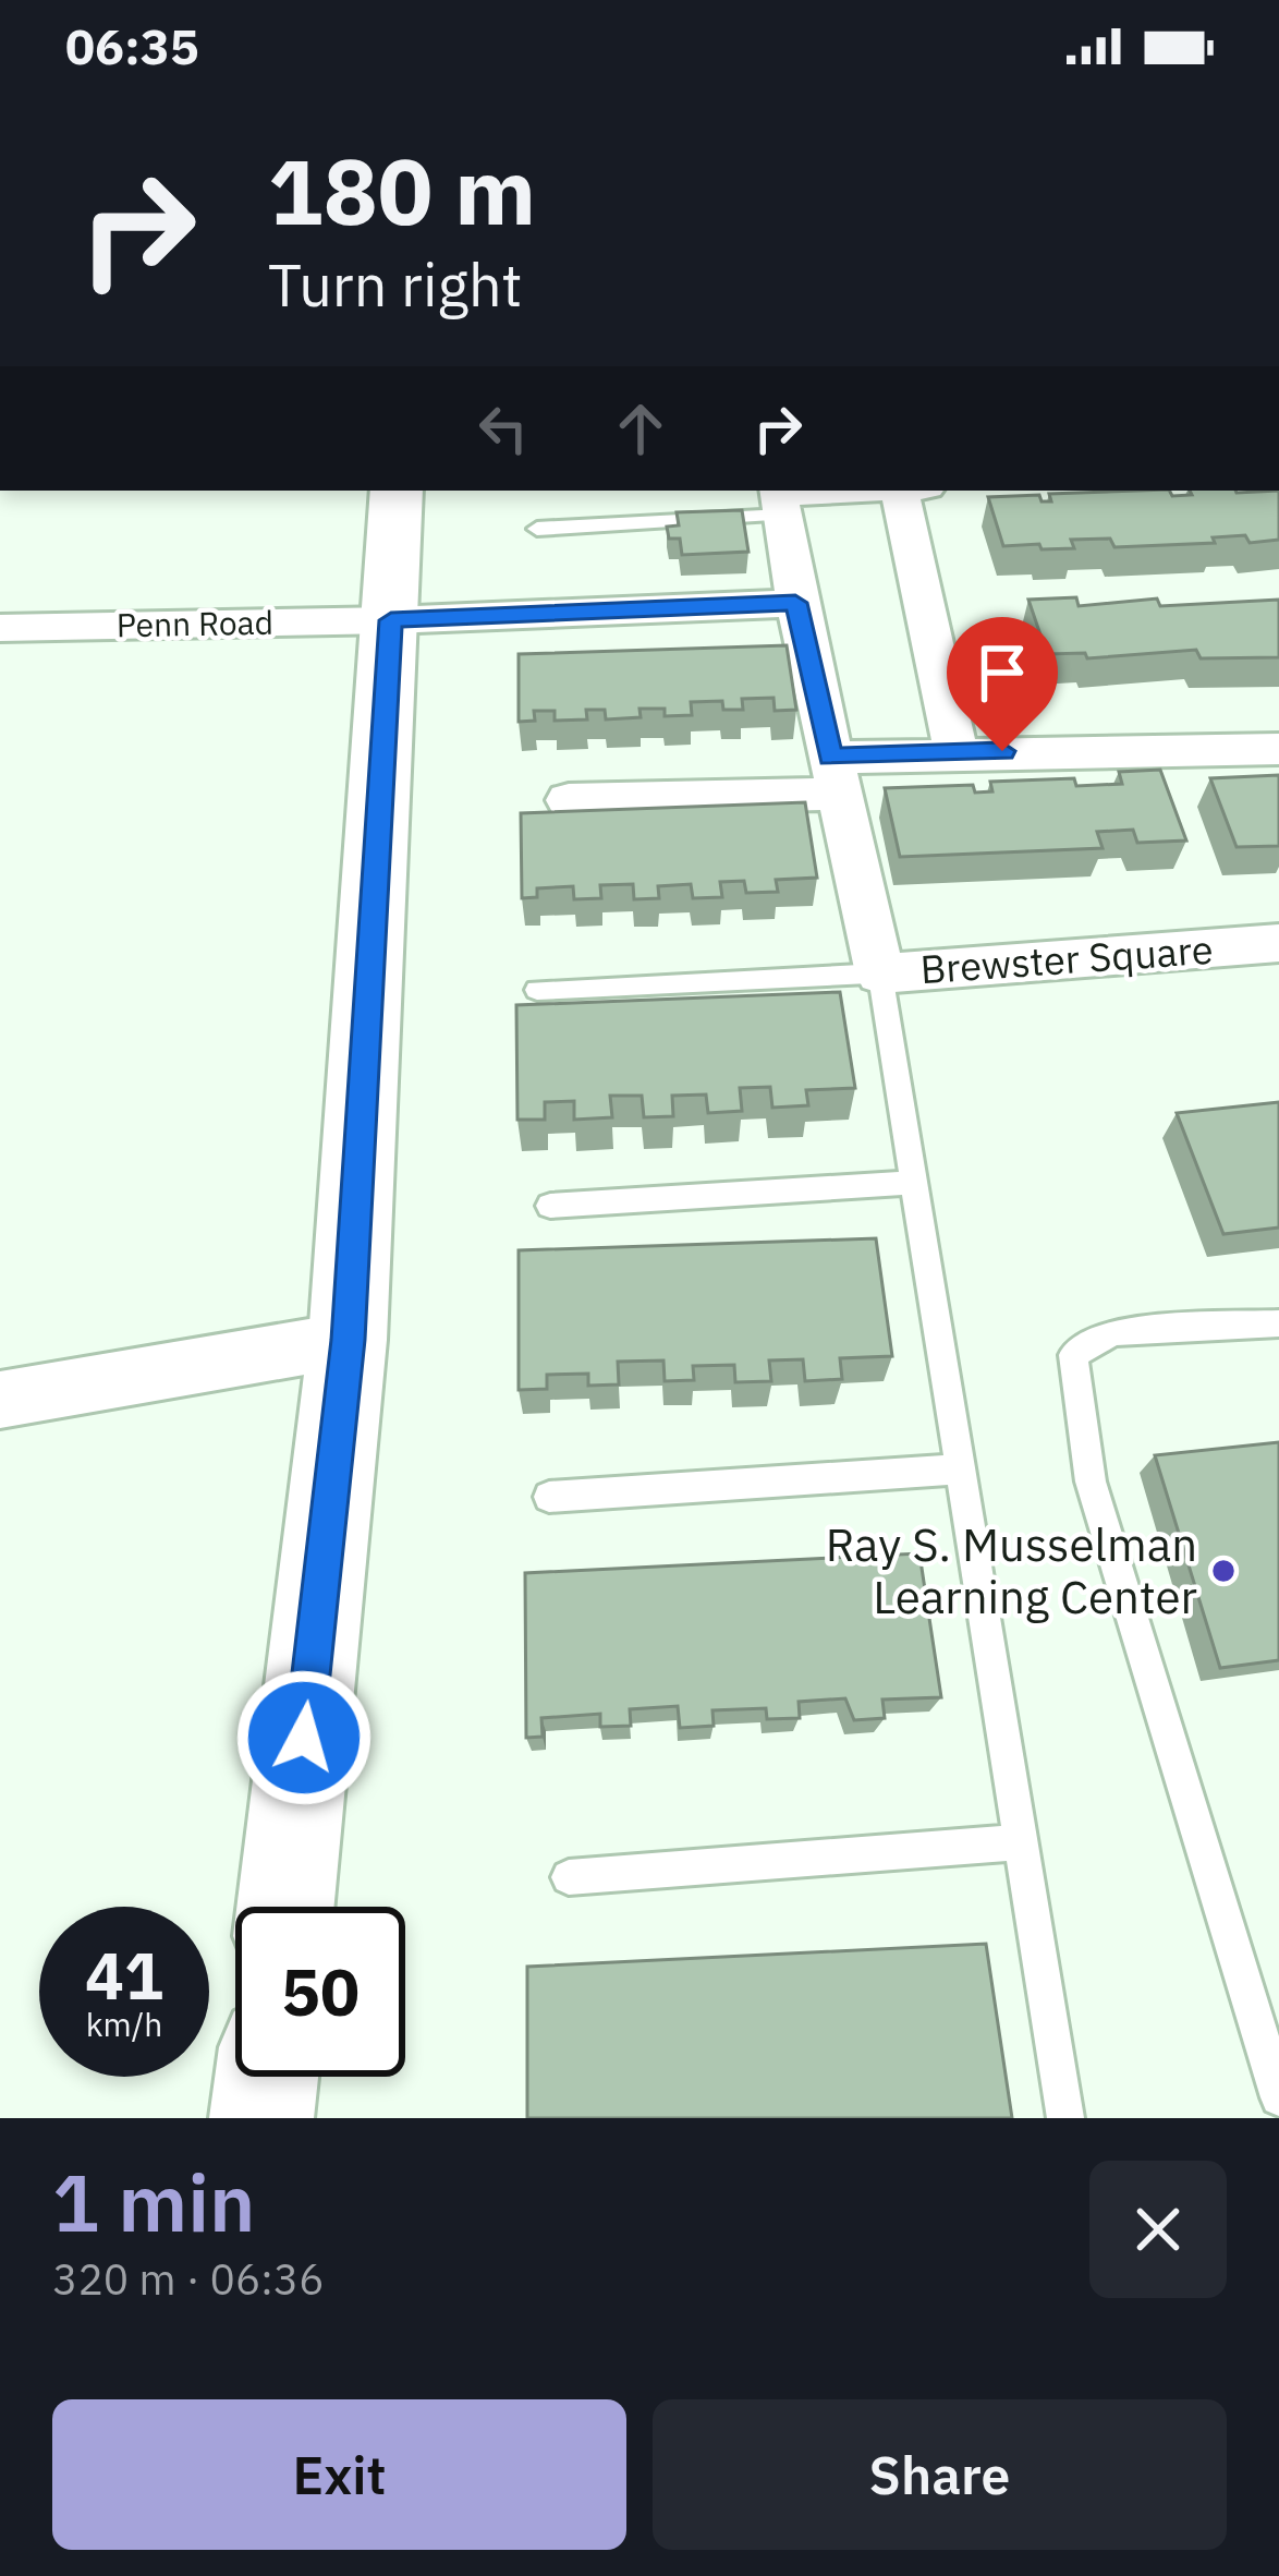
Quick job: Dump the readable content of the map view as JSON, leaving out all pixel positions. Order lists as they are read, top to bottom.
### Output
{
  "streets": {
    "street": ["Penn Road", "Brewster Square"]
  },
  "crossings": [
    ["Penn Road", "Brewster Square"]
  ],
  "places": ["Ray S. Musselman Learning Center"],
  "page": {
    "status": "06:35",
    "turn": ["180 m", "Turn right"],
    "speed": "41 km/h",
    "limit": "50",
    "heading": ["1 min", "320 m · 06:36"],
    "buttons": ["Exit", "Share"]
  }
}
